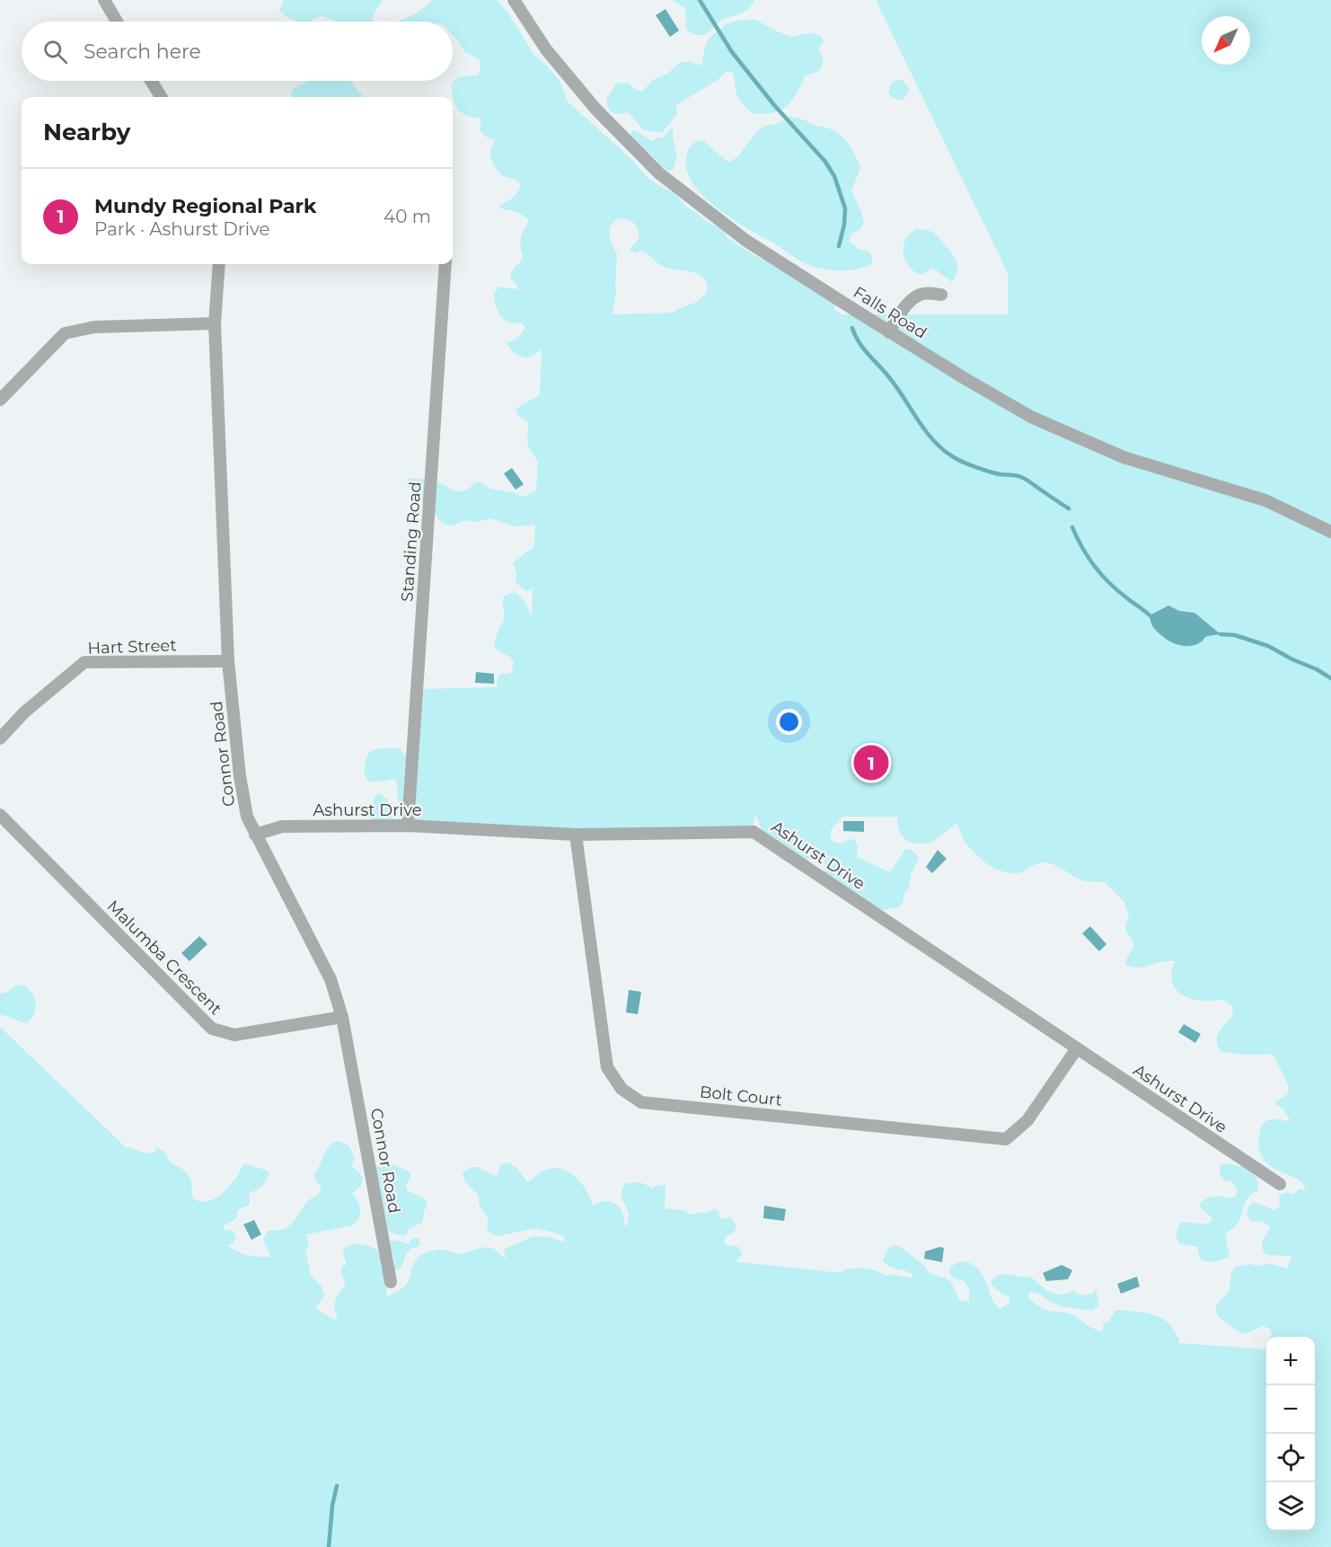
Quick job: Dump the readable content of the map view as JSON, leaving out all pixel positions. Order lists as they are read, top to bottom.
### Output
{
  "streets": {
    "street": [
      "Falls Road",
      "Standing Road",
      "Hart Street",
      "Connor Road",
      "Ashurst Drive",
      "Malumba Crescent",
      "Bolt Court"
    ]
  },
  "crossings": [
    ["Standing Road", "Ashurst Drive"],
    ["Hart Street", "Connor Road"],
    ["Connor Road", "Ashurst Drive"],
    ["Connor Road", "Malumba Crescent"],
    ["Ashurst Drive", "Bolt Court"]
  ],
  "north": "bottom left",
  "page": {
    "search": "Search here",
    "heading": "Nearby",
    "list": [
      {
        "mark": "1",
        "name": "Mundy Regional Park",
        "note": "Park · Ashurst Drive",
        "value": "40 m"
      }
    ],
    "pins": "1",
    "map_buttons": ["+", "−"]
  }
}
